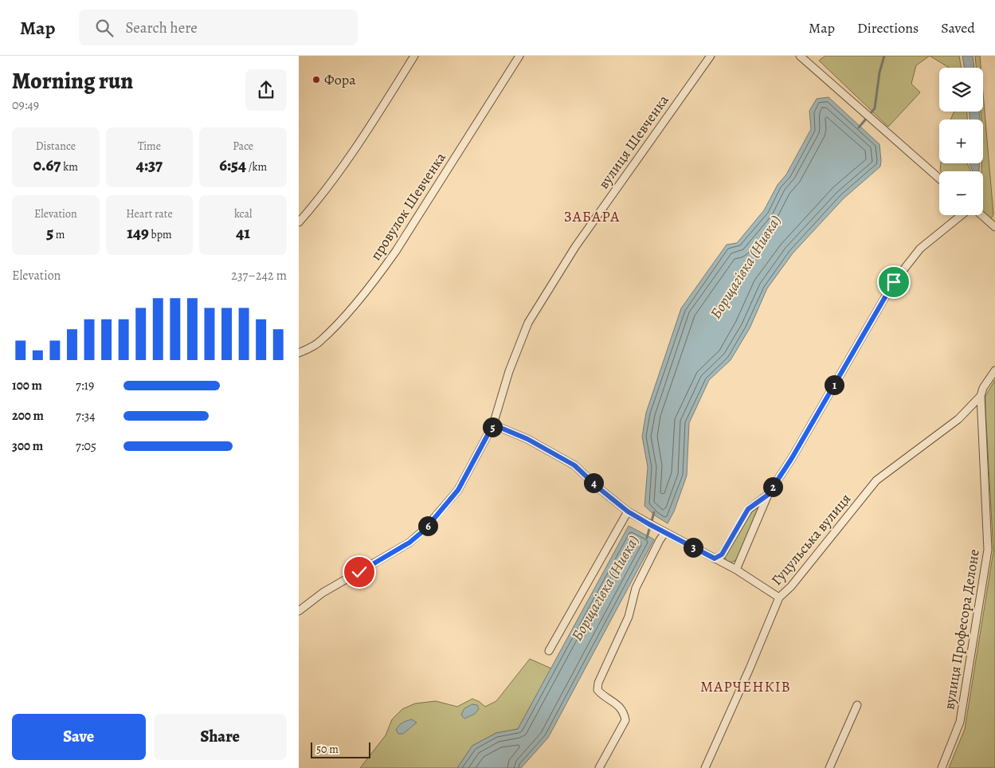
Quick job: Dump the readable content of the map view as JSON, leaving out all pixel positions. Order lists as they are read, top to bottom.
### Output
{
  "streets": {
    "street": [
      "вулиця Шевченка",
      "провулок Шевченка",
      "Гуцульська вулиця",
      "вулиця Професора Делоне"
    ]
  },
  "crossings": [
    ["Гуцульська вулиця", "вулиця Професора Делоне"]
  ],
  "districts": ["ЗАБАРА", "МАРЧЕНКІВ"],
  "water": ["Борщагівка (Нивка)"],
  "places": ["Фора"],
  "scale_bar": "50 m",
  "page": {
    "header": "Map",
    "search": "Search here",
    "nav": ["Map", "Directions", "Saved"],
    "heading": ["Morning run", "09:49"],
    "map_buttons": ["+", "−"],
    "stats": [
      ["Distance", "0.67 km"],
      ["Time", "4:37"],
      ["Pace", "6:54 /km"],
      ["Elevation", "5 m"],
      ["Heart rate", "149 bpm"],
      ["kcal", "41"]
    ],
    "chart": ["Elevation", "237–242 m"],
    "list": [
      {
        "name": "100 m",
        "note": "7:19"
      },
      {
        "name": "200 m",
        "note": "7:34"
      },
      {
        "name": "300 m",
        "note": "7:05"
      }
    ],
    "pins": [
      "1",
      "5",
      "4",
      "2",
      "6",
      "3"
    ],
    "buttons": ["Save", "Share"],
    "scale": "50 m"
  }
}
